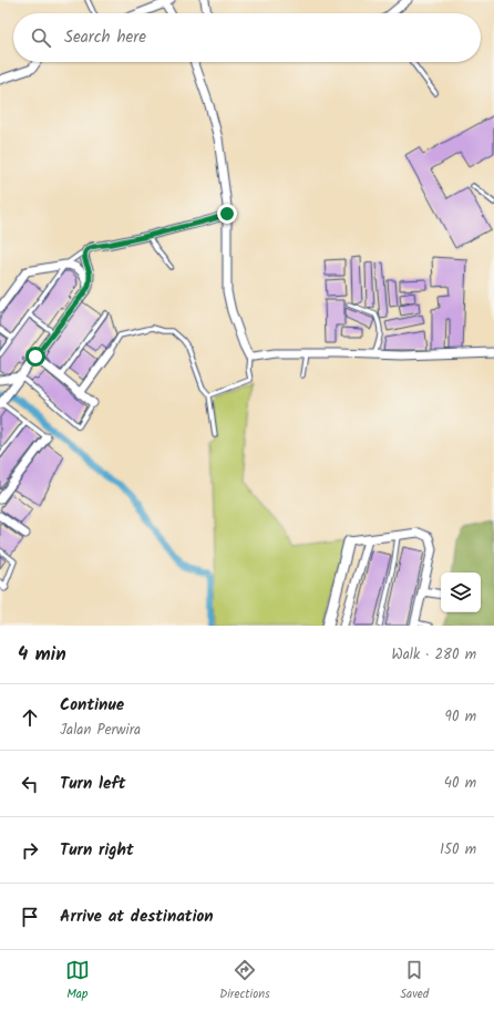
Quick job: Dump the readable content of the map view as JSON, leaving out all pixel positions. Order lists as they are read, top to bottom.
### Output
{
  "page": {
    "search": "Search here",
    "heading": ["4 min", "Walk · 280 m"],
    "list": [
      ["Continue", "Jalan Perwira", "90 m"],
      ["Turn left", "40 m"],
      ["Turn right", "150 m"],
      "Arrive at destination"
    ],
    "nav": ["Map", "Directions", "Saved"]
  }
}
